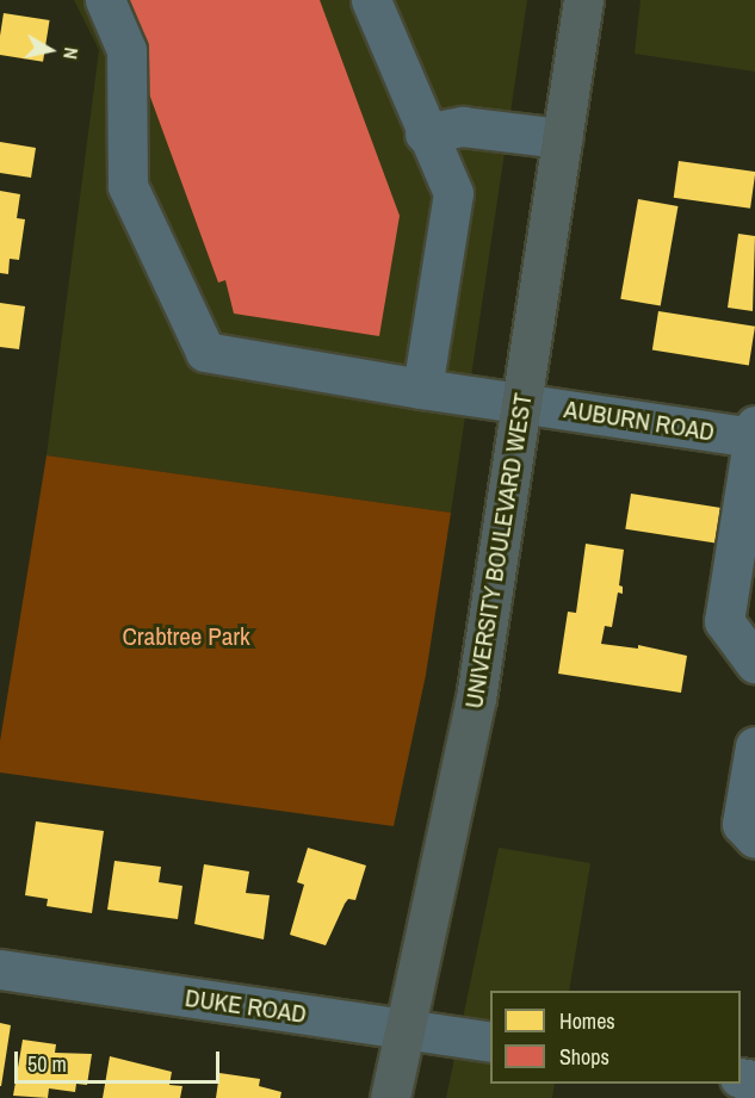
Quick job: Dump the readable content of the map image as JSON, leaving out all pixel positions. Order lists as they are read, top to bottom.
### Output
{
  "streets": {
    "main road": ["UNIVERSITY BOULEVARD WEST"],
    "street": ["AUBURN ROAD", "DUKE ROAD"]
  },
  "crossings": [
    ["AUBURN ROAD", "UNIVERSITY BOULEVARD WEST"],
    ["UNIVERSITY BOULEVARD WEST", "DUKE ROAD"]
  ],
  "parks": ["Crabtree Park"],
  "legend": ["Homes", "Shops"],
  "scale_bar": "50 m",
  "north": "right"
}
